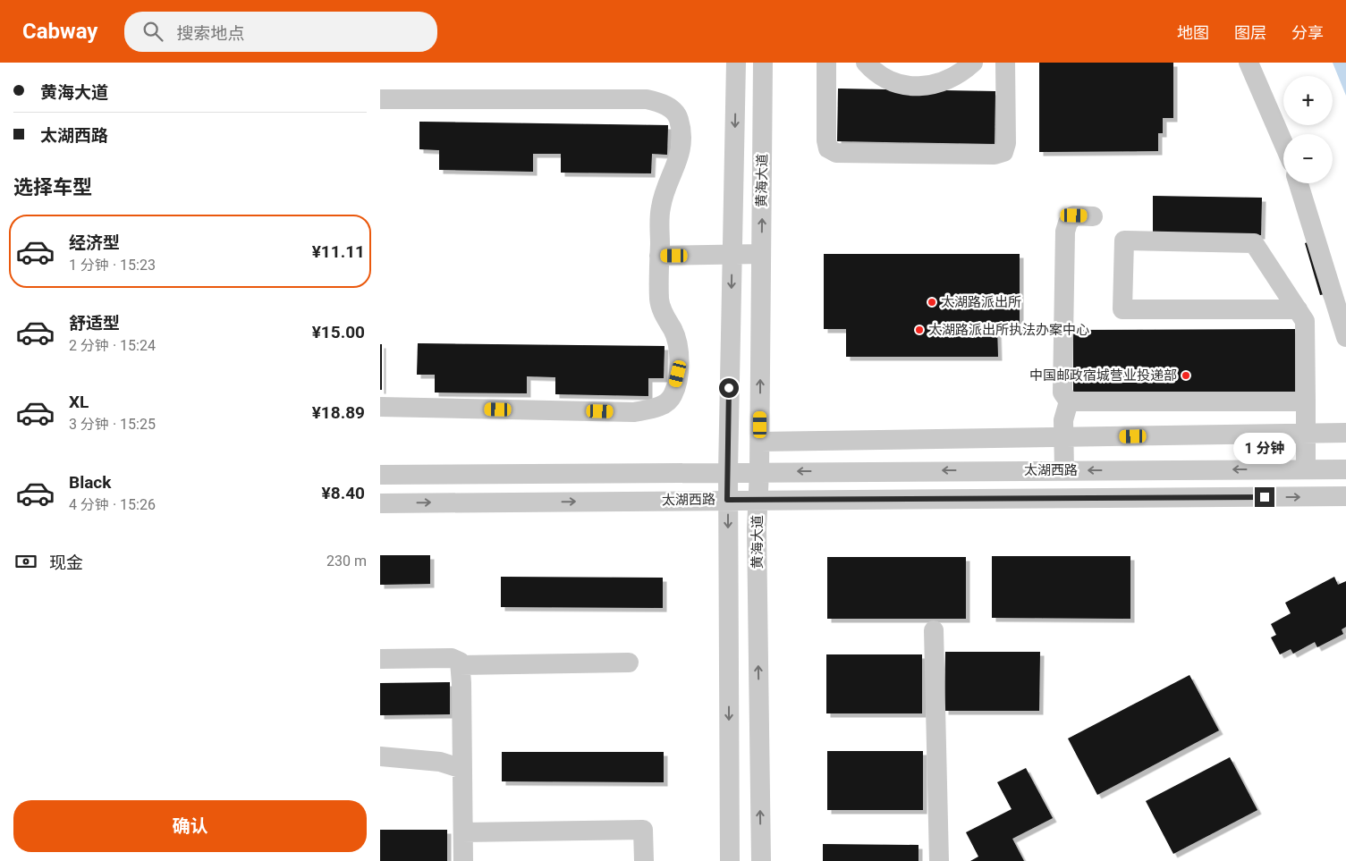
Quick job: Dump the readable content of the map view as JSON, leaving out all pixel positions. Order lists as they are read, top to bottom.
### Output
{
  "streets": {
    "street": ["黄海大道", "太湖西路"]
  },
  "crossings": [
    ["黄海大道", "太湖西路"]
  ],
  "places": ["太湖路派出所", "太湖路派出所执法办案中心", "中国邮政宿城营业投递部"],
  "page": {
    "header": "Cabway",
    "search": "搜索地点",
    "nav": ["地图", "图层", "分享"],
    "banner": ["黄海大道", "太湖西路"],
    "map_buttons": ["+", "−"],
    "heading": "选择车型",
    "list": [
      {
        "name": "经济型",
        "note": "1 分钟 · 15:23",
        "value": "¥11.11"
      },
      {
        "name": "舒适型",
        "note": "2 分钟 · 15:24",
        "value": "¥15.00"
      },
      {
        "name": "XL",
        "note": "3 分钟 · 15:25",
        "value": "¥18.89"
      },
      {
        "name": "Black",
        "note": "4 分钟 · 15:26",
        "value": "¥8.40"
      }
    ],
    "bubble": "1 分钟",
    "pay": ["现金", "230 m"],
    "buttons": "确认"
  }
}
